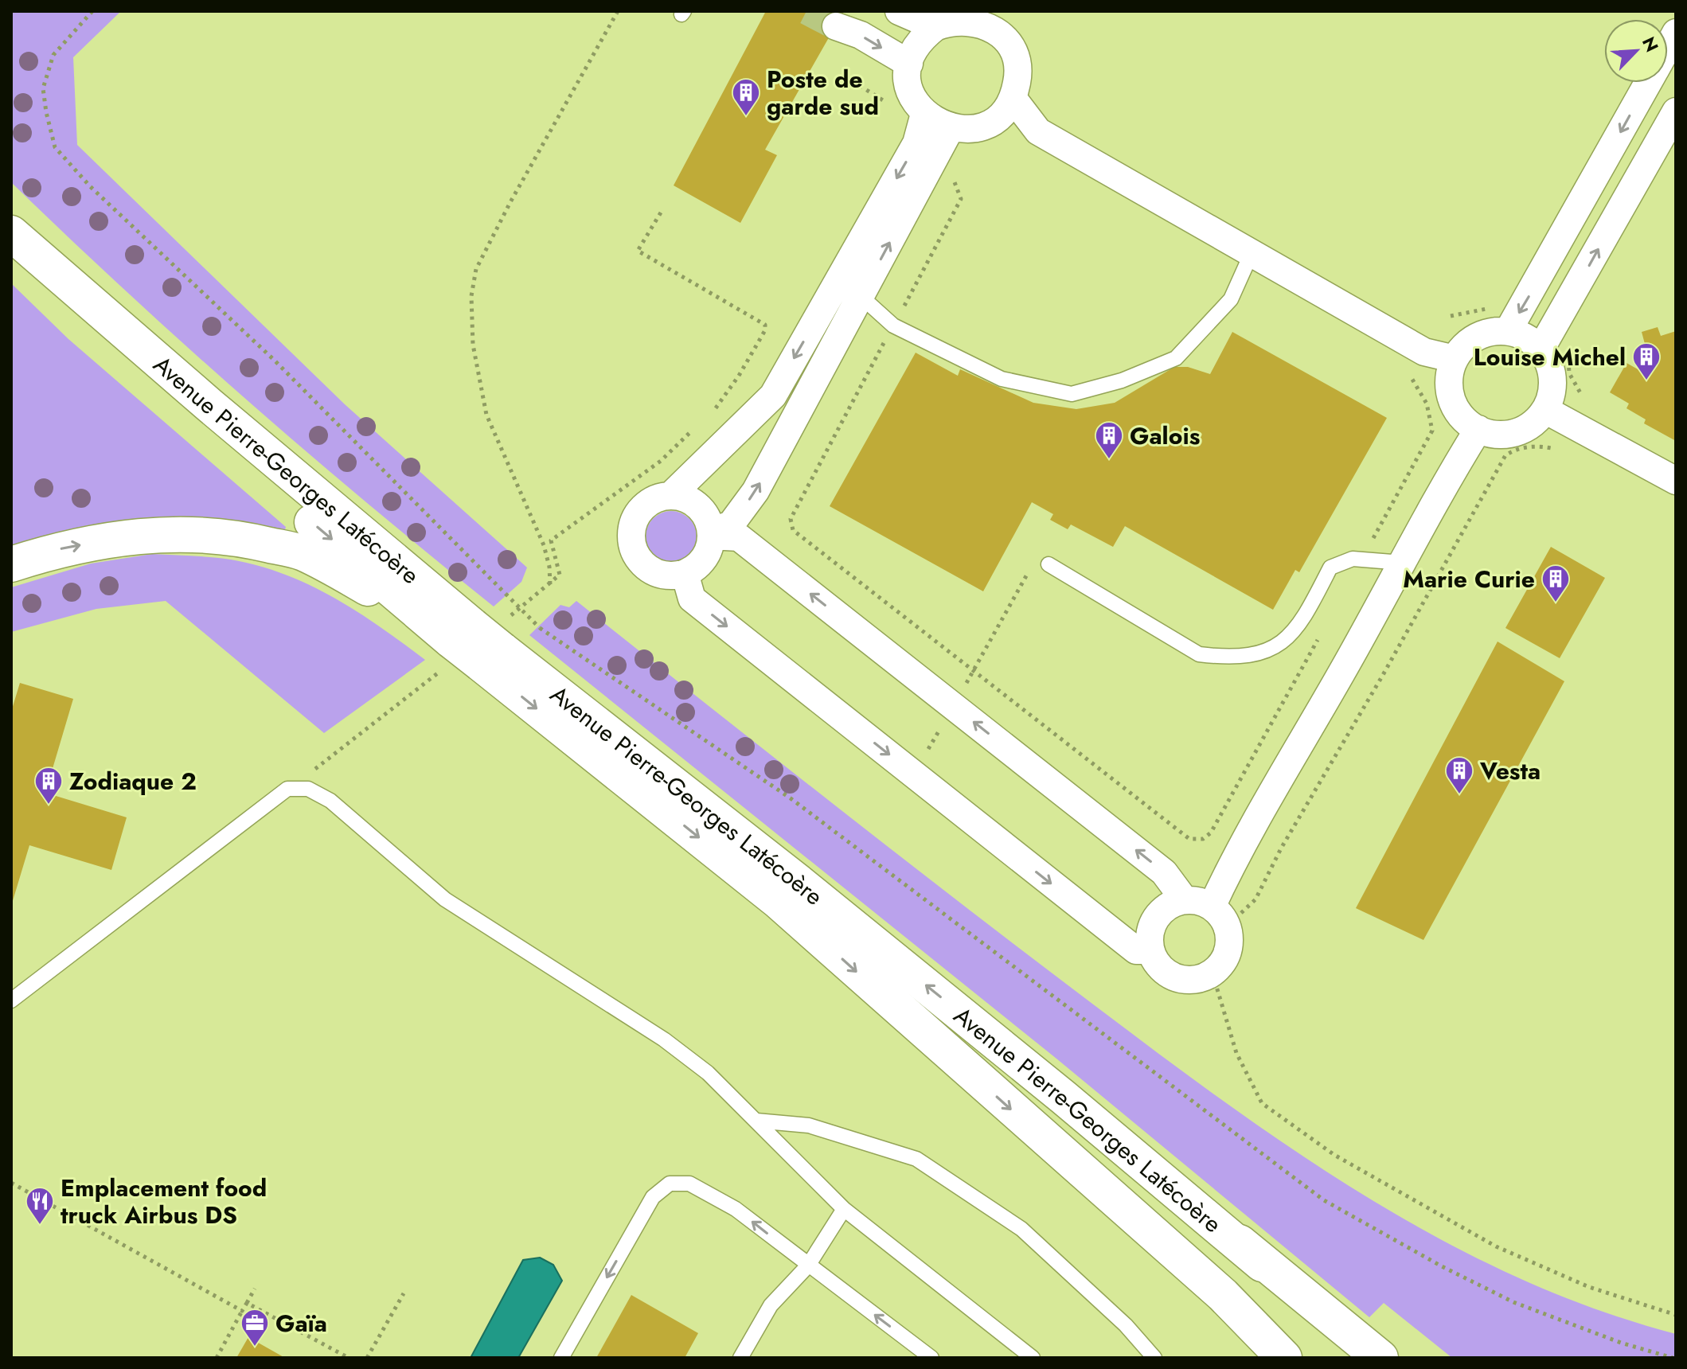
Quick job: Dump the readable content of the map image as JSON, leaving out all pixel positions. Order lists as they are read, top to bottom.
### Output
{
  "streets": {
    "main road": ["Avenue Pierre-Georges Latécoère"]
  },
  "places": {
    "building": [
      "Poste de garde sud",
      "Louise Michel",
      "Galois",
      "Marie Curie",
      "Vesta",
      "Zodiaque 2"
    ],
    "restaurant": ["Emplacement food truck Airbus DS"],
    "office": ["Gaïa"]
  },
  "north": "top right"
}
